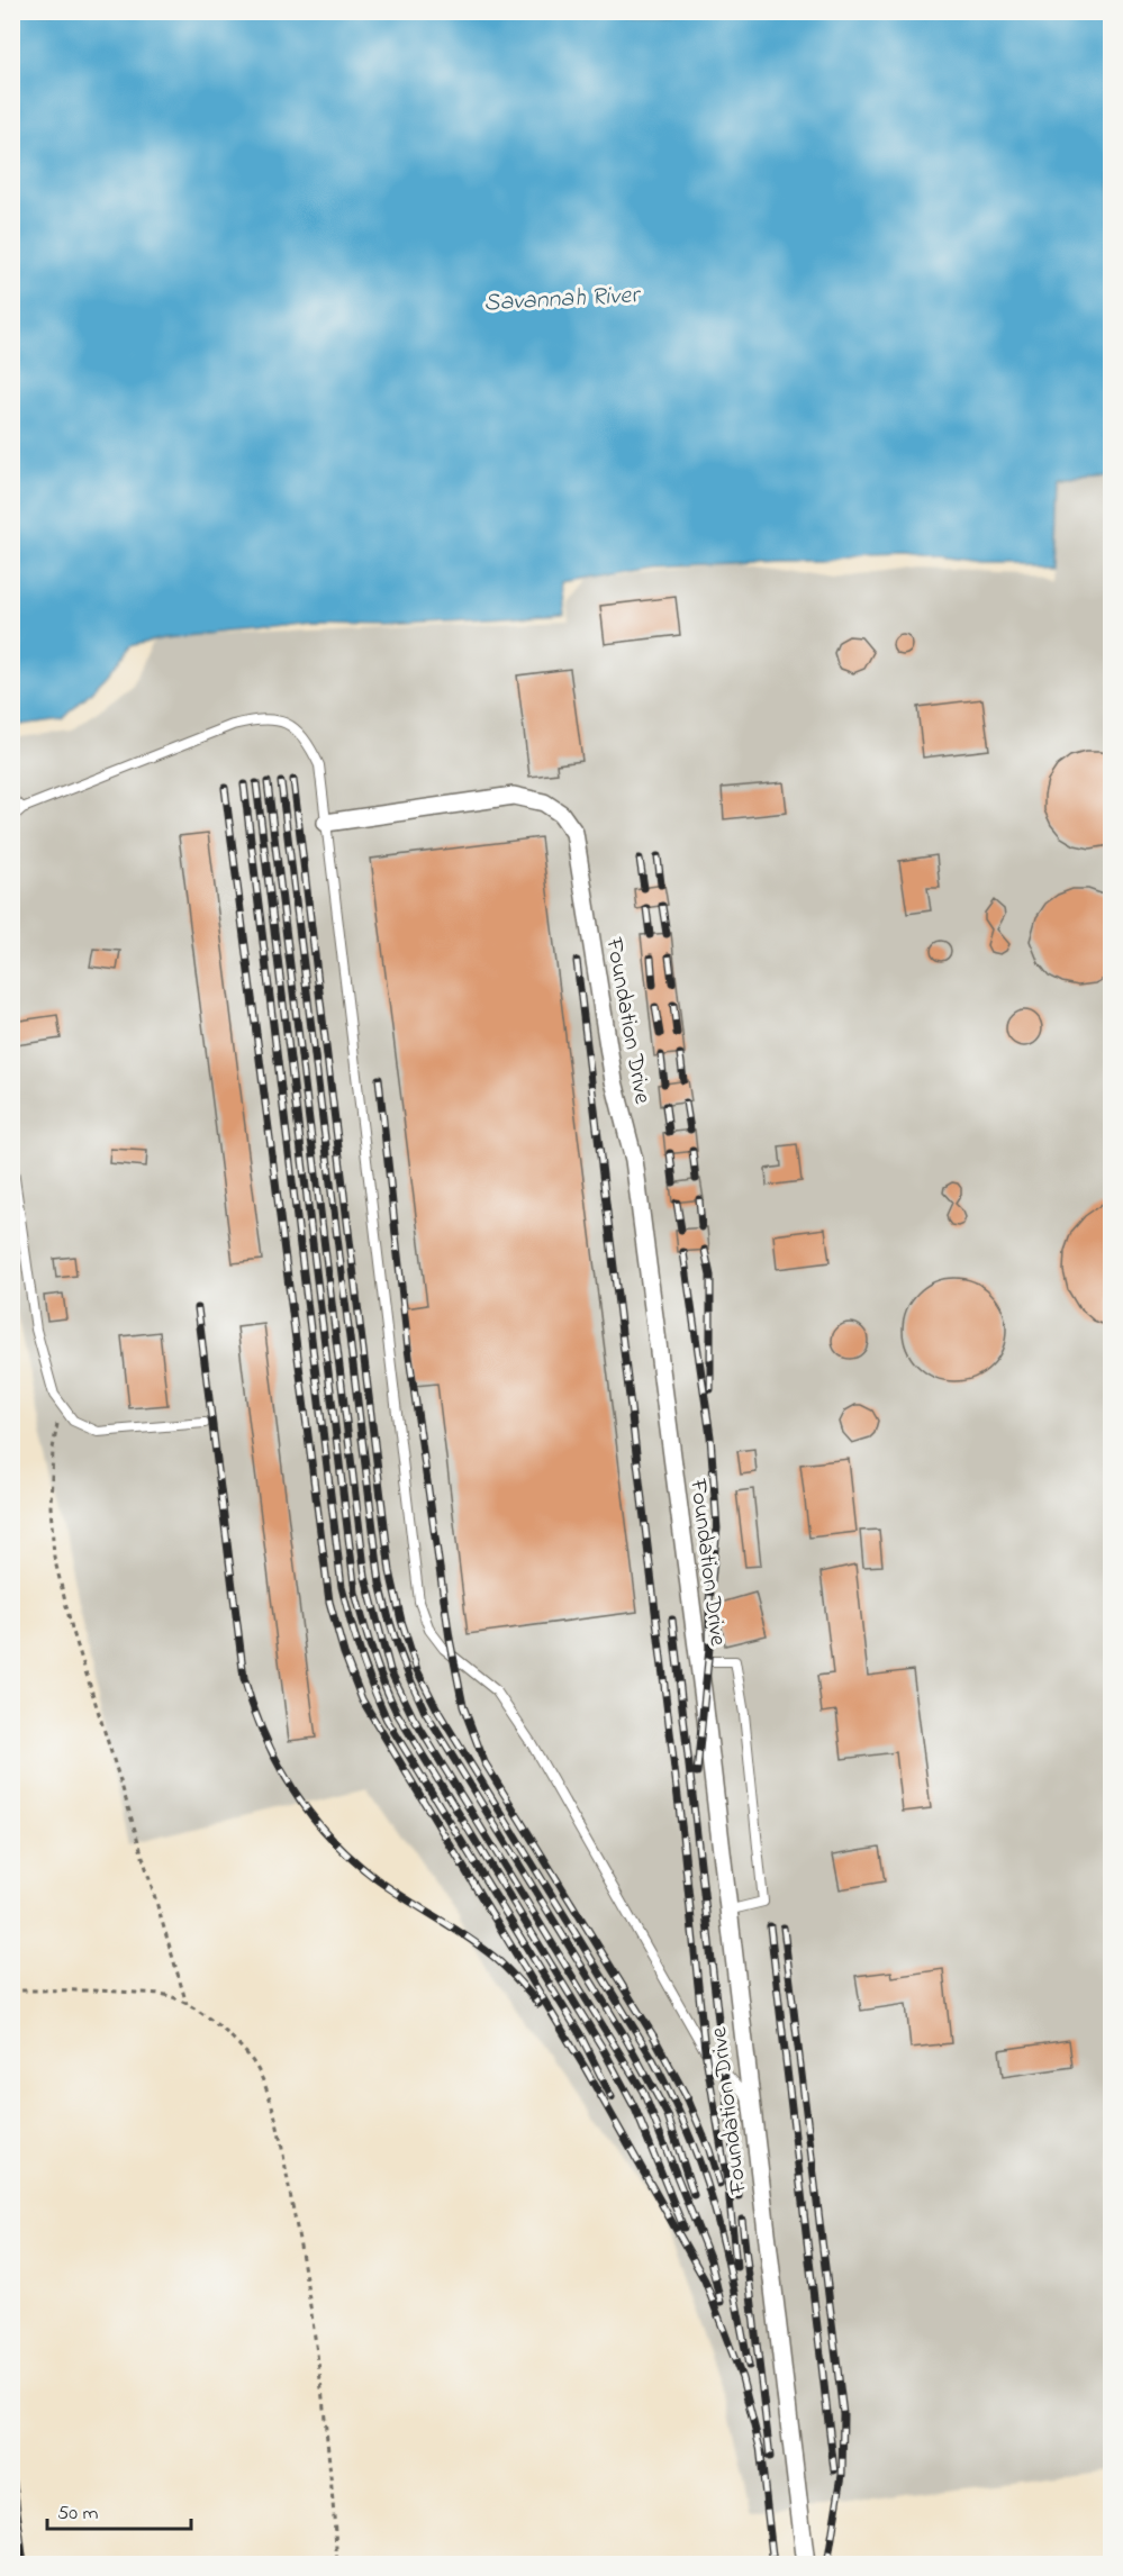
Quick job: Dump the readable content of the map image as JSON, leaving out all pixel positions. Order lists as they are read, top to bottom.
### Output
{
  "streets": {
    "street": ["Foundation Drive"]
  },
  "water": ["Savannah River"],
  "scale_bar": "50 m"
}
